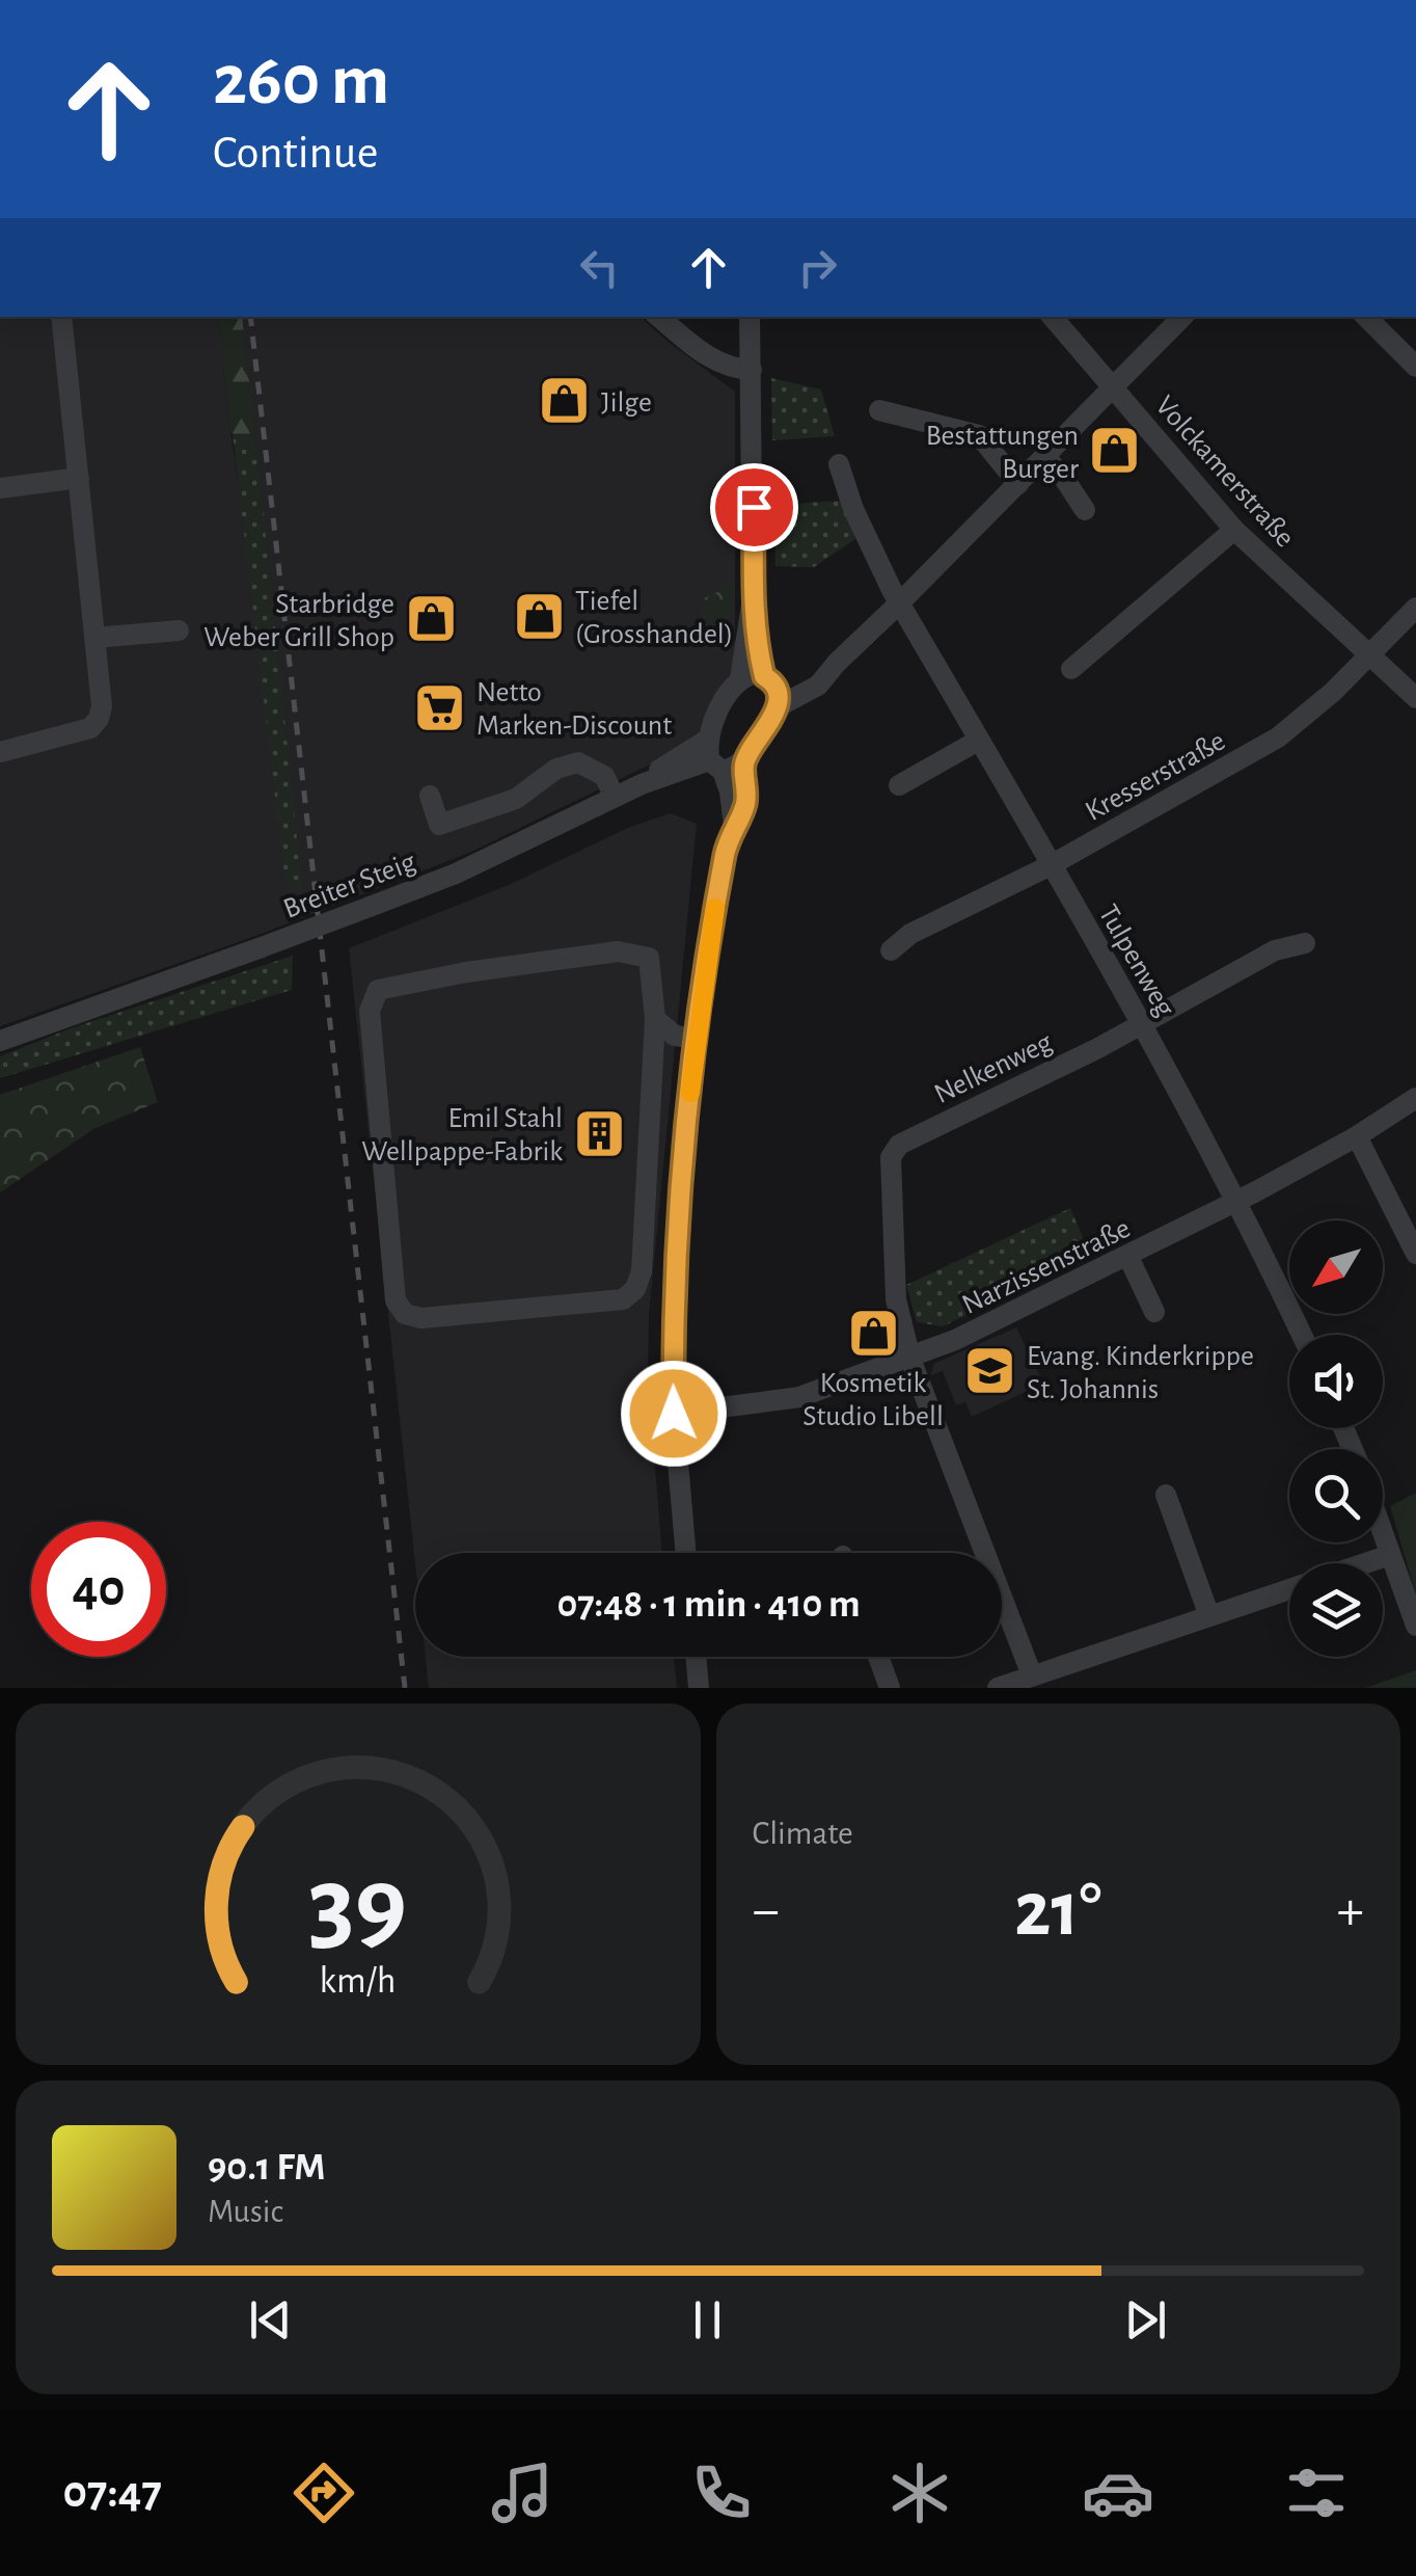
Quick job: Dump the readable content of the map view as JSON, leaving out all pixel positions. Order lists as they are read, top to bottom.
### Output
{
  "streets": {
    "street": [
      "Volckamerstraße",
      "Kresserstraße",
      "Breiter Steig",
      "Tulpenweg",
      "Nelkenweg",
      "Narzissenstraße"
    ]
  },
  "crossings": [
    ["Volckamerstraße", "Kresserstraße"],
    ["Kresserstraße", "Tulpenweg"],
    ["Tulpenweg", "Nelkenweg"],
    ["Tulpenweg", "Narzissenstraße"],
    ["Nelkenweg", "Narzissenstraße"]
  ],
  "places": {
    "shop": [
      "Jilge",
      "Bestattungen Burger",
      "Tiefel (Grosshandel)",
      "Starbridge Weber Grill Shop",
      "Kosmetik Studio Libell"
    ],
    "supermarket": ["Netto Marken-Discount"],
    "building": ["Emil Stahl Wellpappe-Fabrik"],
    "school or university": ["Evang. Kinderkrippe St. Johannis"]
  },
  "north": "bottom left",
  "page": {
    "turn": ["260 m", "Continue"],
    "limit": "40",
    "trip": "07:48 · 1 min · 410 m",
    "tile": "Climate",
    "heat": ["−", "21°", "+"],
    "song": ["90.1 FM", "Music"],
    "tabs": "07:47",
    "gauge": ["39", "km/h"]
  }
}
